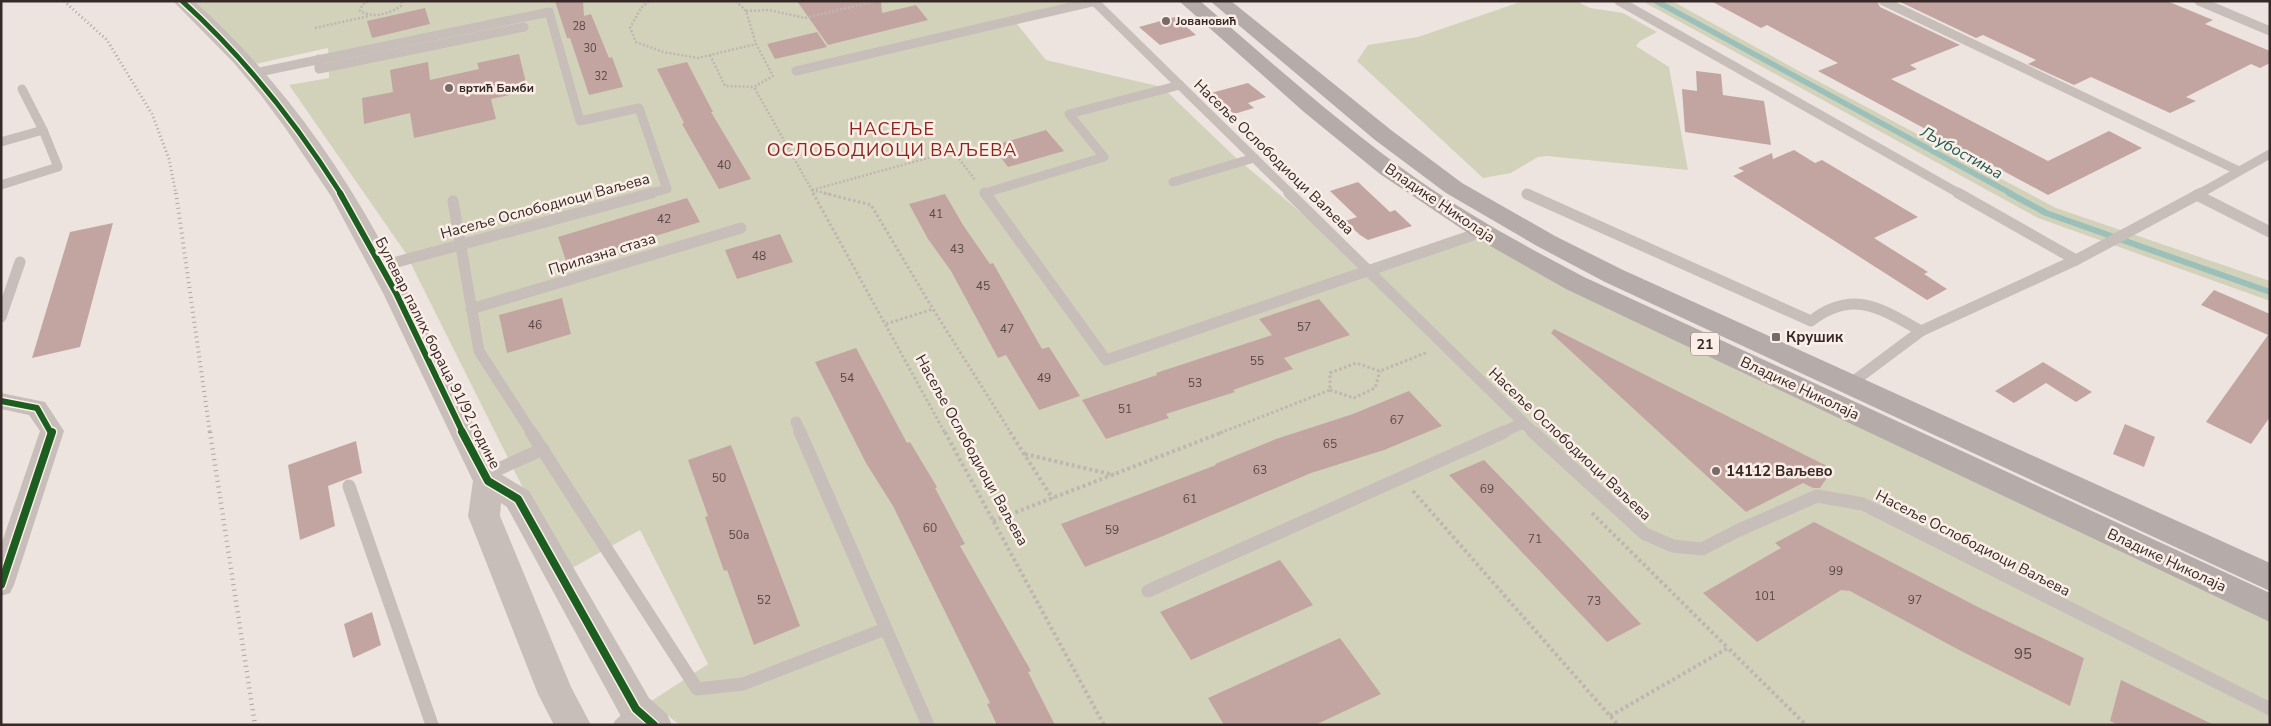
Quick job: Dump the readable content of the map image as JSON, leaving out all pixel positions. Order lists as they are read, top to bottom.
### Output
{
  "streets": {
    "main road": ["Владике Николаја", "21"],
    "street": ["Булевар палих бораца 91/92 године"],
    "lane": ["Насеље Ослободиоци Ваљева", "Прилазна стаза"]
  },
  "crossings": [
    ["Насеље Ослободиоци Ваљева", "Булевар палих бораца 91/92 године"]
  ],
  "districts": ["НАСЕЉЕ ОСЛОБОДИОЦИ ВАЉЕВА"],
  "water": ["Љубостиња"],
  "places": {
    "other": ["Јовановић", "вртић Бамби", "14112 Ваљево"],
    "transit": ["Крушик"]
  },
  "house_numbers": [
    "28",
    "30",
    "32",
    "40",
    "41",
    "42",
    "43",
    "48",
    "45",
    "46",
    "57",
    "47",
    "55",
    "54",
    "49",
    "53",
    "51",
    "67",
    "65",
    "63",
    "50",
    "69",
    "61",
    "60",
    "59",
    "50a",
    "71",
    "99",
    "101",
    "52",
    "97",
    "73",
    "95"
  ]
}
